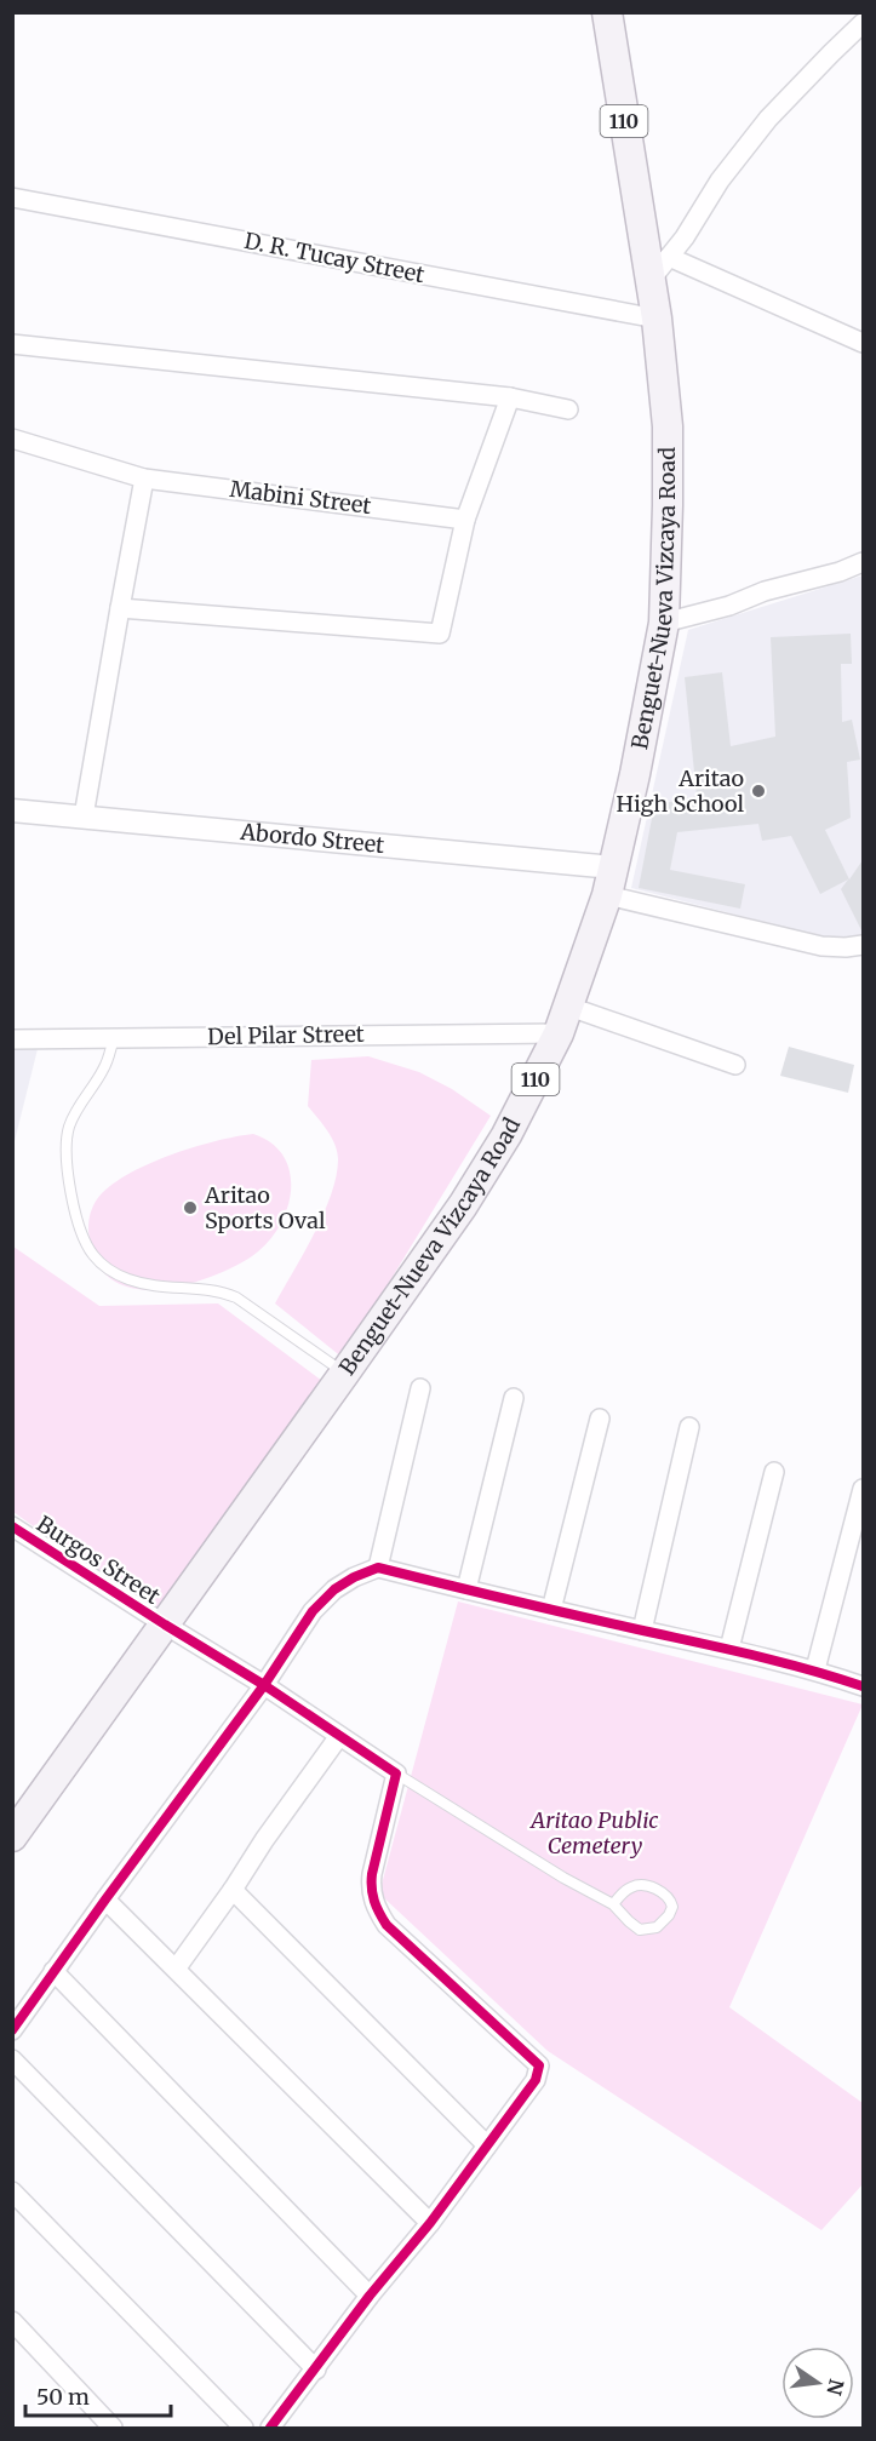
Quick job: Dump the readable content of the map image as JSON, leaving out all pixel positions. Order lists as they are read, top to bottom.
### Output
{
  "streets": {
    "main road": ["110", "Benguet-Nueva Vizcaya Road"],
    "street": [
      "D. R. Tucay Street",
      "Mabini Street",
      "Abordo Street",
      "Del Pilar Street",
      "Burgos Street"
    ]
  },
  "crossings": [
    ["D. R. Tucay Street", "Benguet-Nueva Vizcaya Road"],
    ["Benguet-Nueva Vizcaya Road", "Abordo Street"],
    ["Benguet-Nueva Vizcaya Road", "Del Pilar Street"],
    ["Benguet-Nueva Vizcaya Road", "Burgos Street"]
  ],
  "parks": ["Aritao Public Cemetery"],
  "places": ["Aritao High School", "Aritao Sports Oval"],
  "scale_bar": "50 m",
  "north": "right"
}
